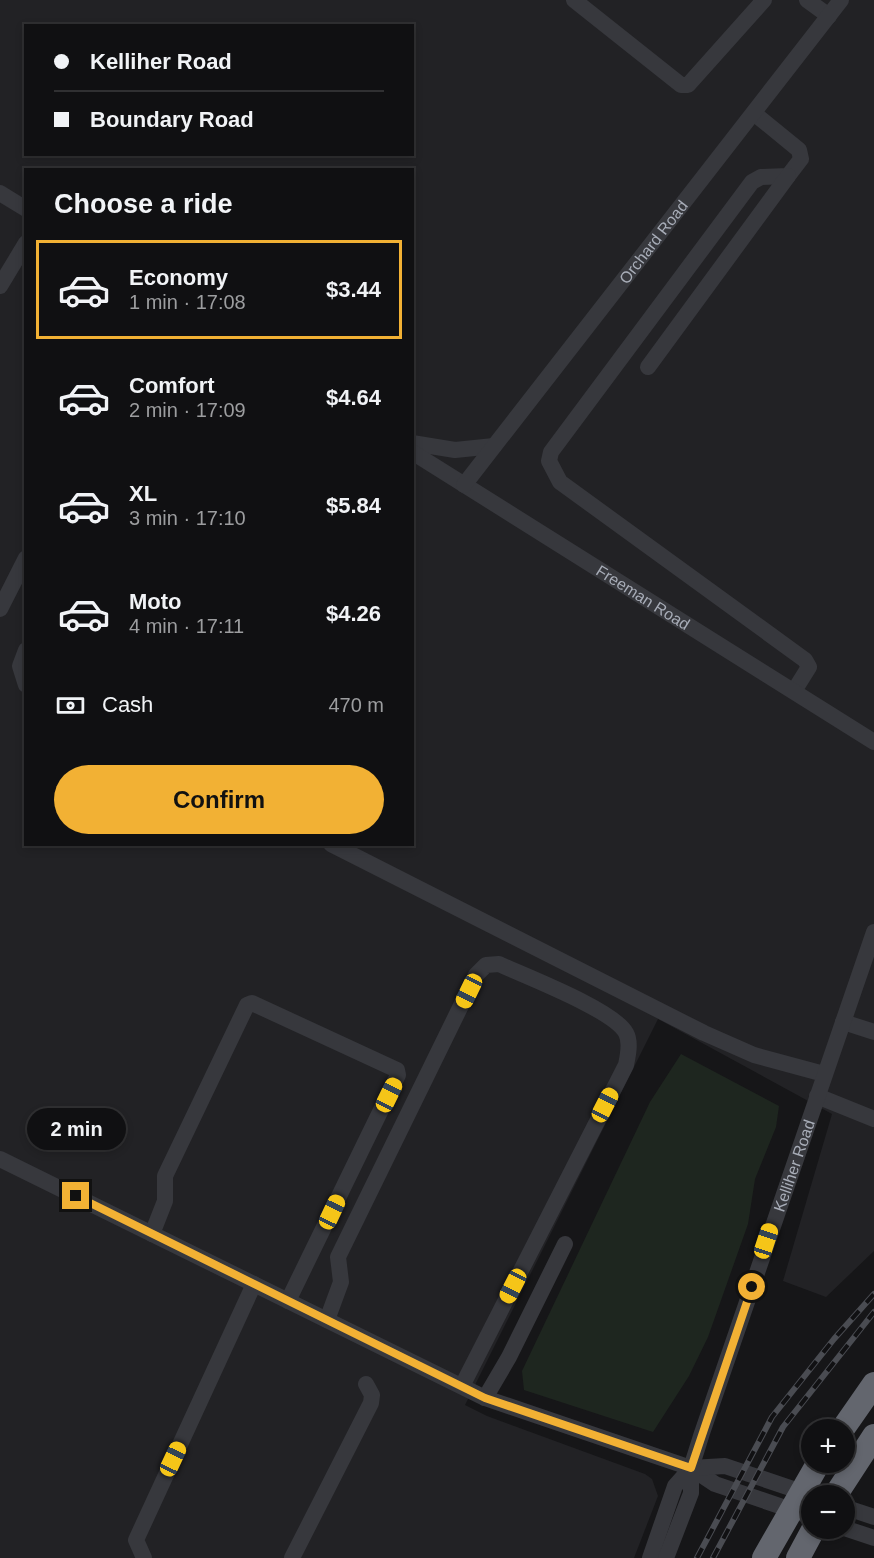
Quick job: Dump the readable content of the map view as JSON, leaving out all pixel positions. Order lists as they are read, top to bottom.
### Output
{
  "streets": {
    "street": ["Orchard Road", "Freeman Road", "Kelliher Road"]
  },
  "crossings": [
    ["Orchard Road", "Freeman Road"]
  ],
  "page": {
    "banner": ["Kelliher Road", "Boundary Road"],
    "heading": "Choose a ride",
    "list": [
      {
        "name": "Economy",
        "note": "1 min · 17:08",
        "value": "$3.44"
      },
      {
        "name": "Comfort",
        "note": "2 min · 17:09",
        "value": "$4.64"
      },
      {
        "name": "XL",
        "note": "3 min · 17:10",
        "value": "$5.84"
      },
      {
        "name": "Moto",
        "note": "4 min · 17:11",
        "value": "$4.26"
      }
    ],
    "pay": ["Cash", "470 m"],
    "buttons": "Confirm",
    "bubble": "2 min",
    "map_buttons": ["+", "−"]
  }
}
